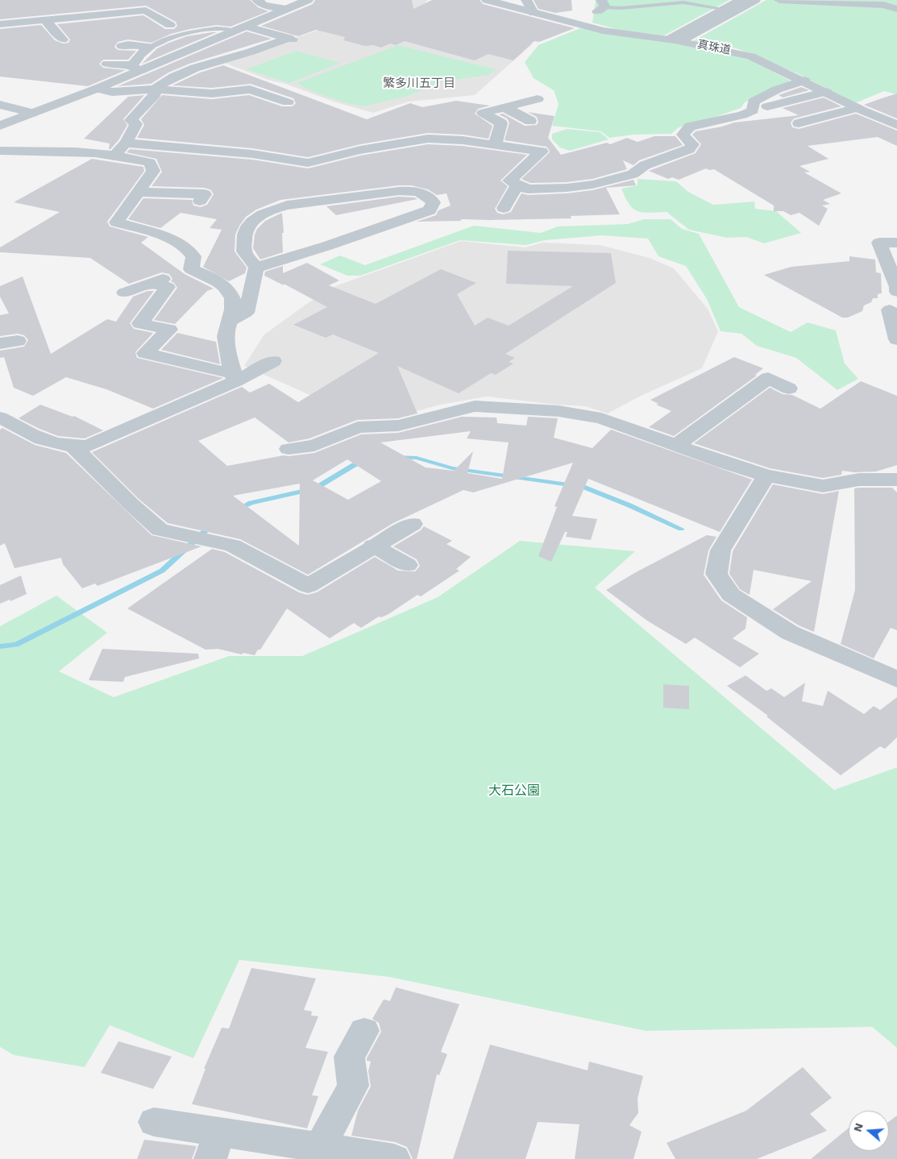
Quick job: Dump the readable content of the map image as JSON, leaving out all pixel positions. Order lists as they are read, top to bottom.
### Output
{
  "streets": {
    "street": ["真珠道"]
  },
  "districts": ["繁多川五丁目"],
  "parks": ["大石公園"],
  "north": "left"
}
